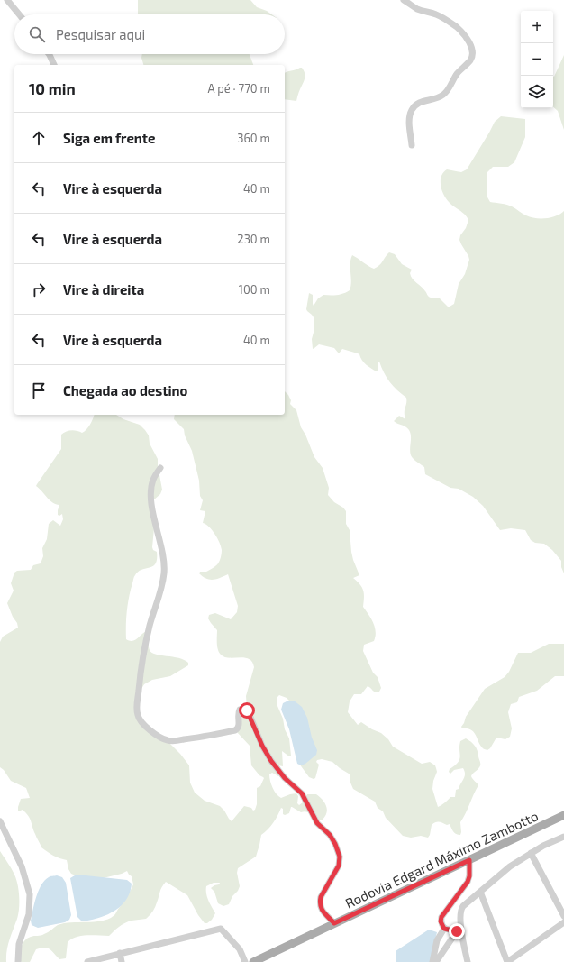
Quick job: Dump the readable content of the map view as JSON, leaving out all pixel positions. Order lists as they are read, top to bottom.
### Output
{
  "streets": {
    "main road": ["Rodovia Edgard Máximo Zambotto"]
  },
  "page": {
    "map_buttons": ["+", "−"],
    "search": "Pesquisar aqui",
    "heading": ["10 min", "A pé · 770 m"],
    "list": [
      ["Siga em frente", "360 m"],
      ["Vire à esquerda", "40 m"],
      ["Vire à esquerda", "230 m"],
      ["Vire à direita", "100 m"],
      ["Vire à esquerda", "40 m"],
      "Chegada ao destino"
    ]
  }
}
